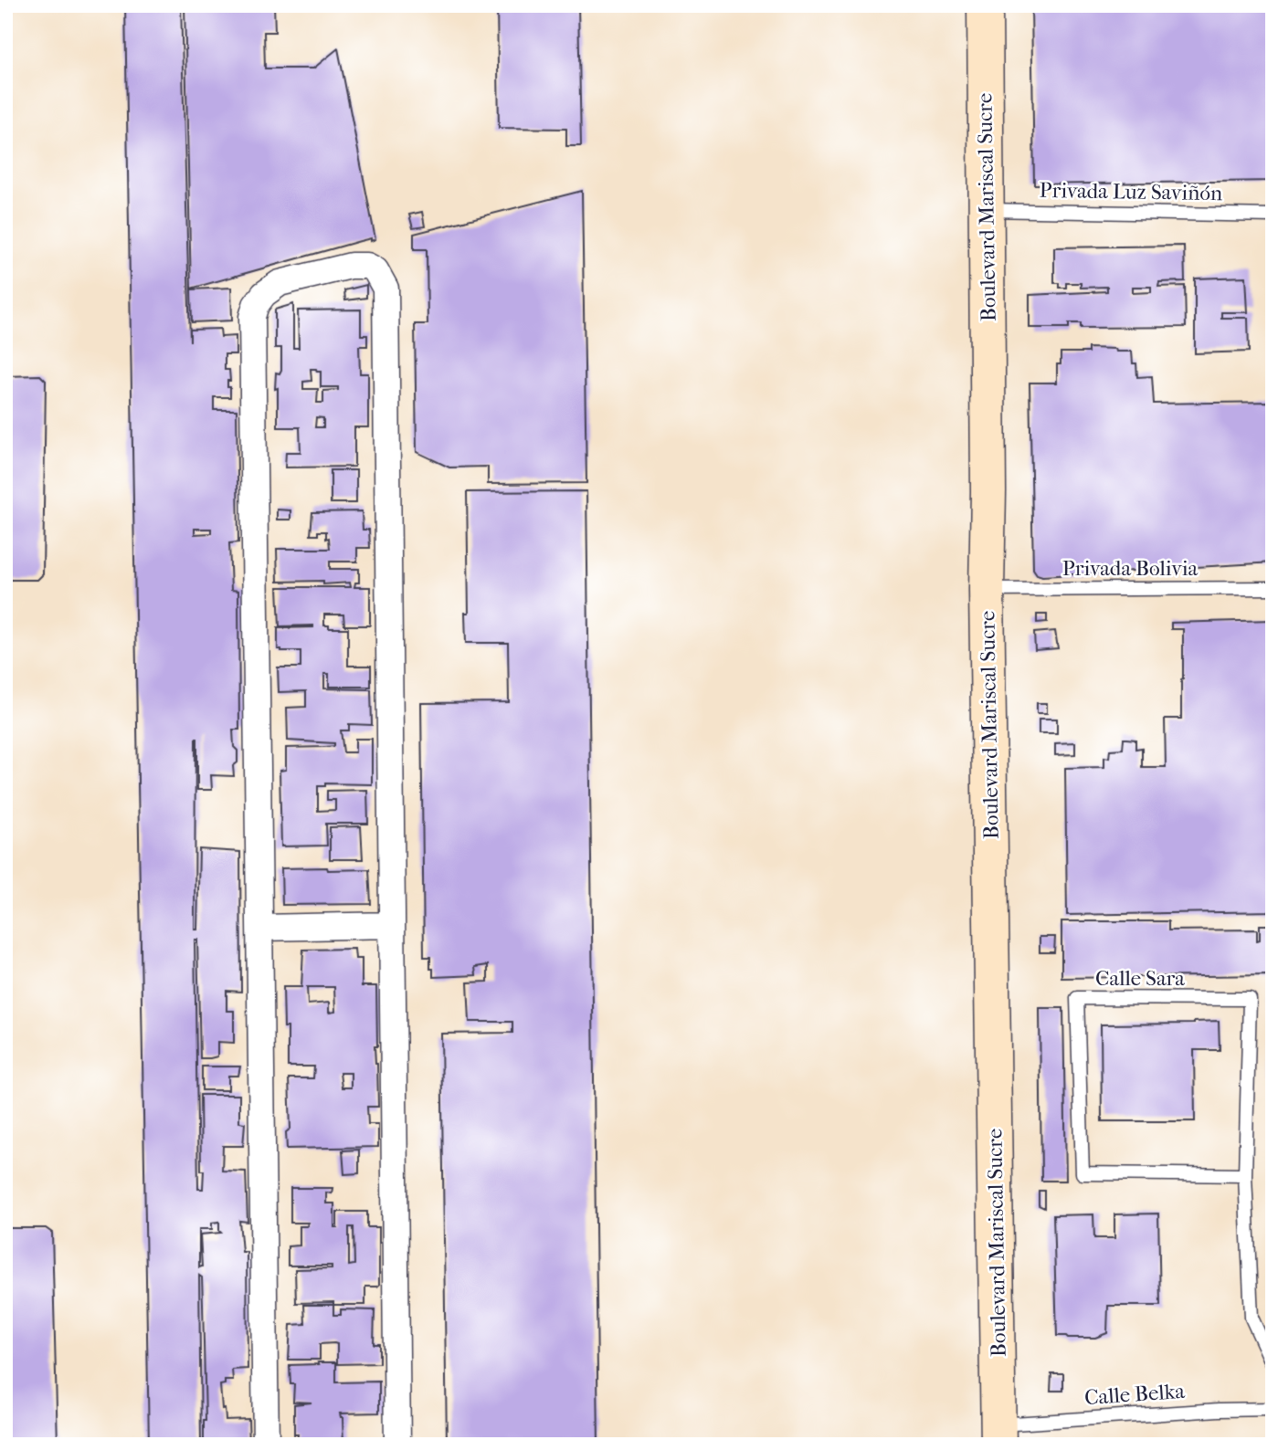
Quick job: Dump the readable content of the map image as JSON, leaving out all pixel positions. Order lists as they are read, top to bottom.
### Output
{
  "streets": {
    "street": ["Boulevard Mariscal Sucre"],
    "lane": [
      "Privada Luz Saviñón",
      "Privada Bolivia",
      "Calle Sara",
      "Calle Belka"
    ]
  },
  "crossings": [
    ["Privada Luz Saviñón", "Boulevard Mariscal Sucre"],
    ["Boulevard Mariscal Sucre", "Privada Bolivia"],
    ["Boulevard Mariscal Sucre", "Calle Belka"]
  ]
}
